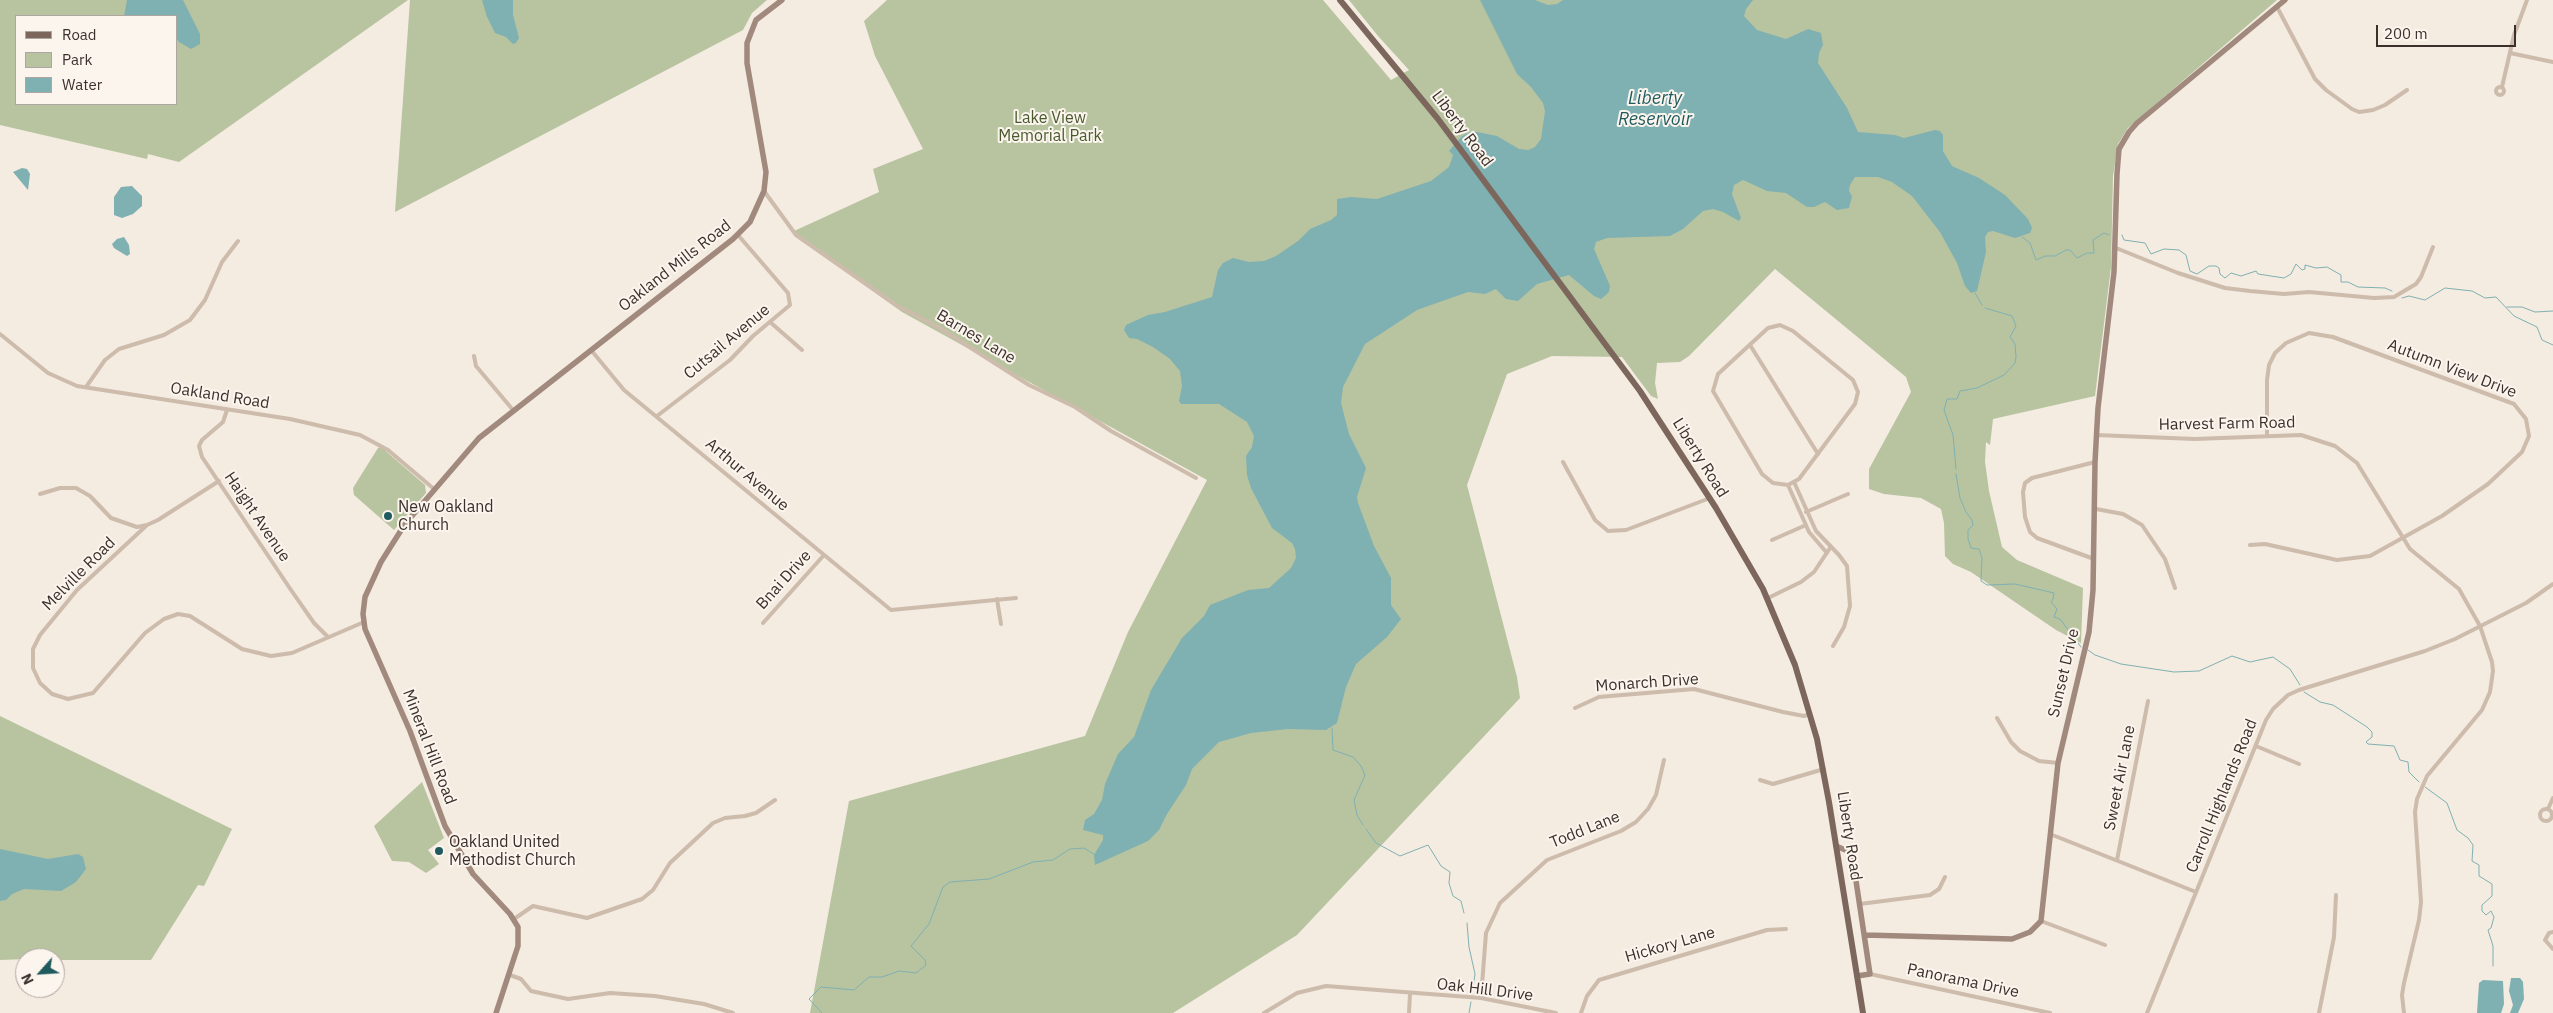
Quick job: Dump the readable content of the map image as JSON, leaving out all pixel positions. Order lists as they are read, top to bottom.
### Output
{
  "streets": {
    "main road": ["Liberty Road"],
    "street": [
      "Oakland Mills Road",
      "Barnes Lane",
      "Cutsail Avenue",
      "Autumn View Drive",
      "Oakland Road",
      "Harvest Farm Road",
      "Arthur Avenue",
      "Haight Avenue",
      "Melville Road",
      "Bnai Drive",
      "Sunset Drive",
      "Monarch Drive",
      "Mineral Hill Road",
      "Sweet Air Lane",
      "Carroll Highlands Road",
      "Todd Lane",
      "Hickory Lane",
      "Panorama Drive",
      "Oak Hill Drive"
    ]
  },
  "crossings": [
    ["Liberty Road", "Monarch Drive"],
    ["Oakland Mills Road", "Barnes Lane"],
    ["Oakland Mills Road", "Cutsail Avenue"],
    ["Oakland Mills Road", "Oakland Road"],
    ["Oakland Mills Road", "Arthur Avenue"],
    ["Oakland Mills Road", "Mineral Hill Road"],
    ["Cutsail Avenue", "Arthur Avenue"],
    ["Autumn View Drive", "Harvest Farm Road"],
    ["Oakland Road", "Haight Avenue"],
    ["Oakland Road", "Mineral Hill Road"],
    ["Harvest Farm Road", "Sunset Drive"],
    ["Harvest Farm Road", "Carroll Highlands Road"],
    ["Arthur Avenue", "Bnai Drive"],
    ["Haight Avenue", "Melville Road"],
    ["Melville Road", "Mineral Hill Road"],
    ["Todd Lane", "Oak Hill Drive"]
  ],
  "water": ["Liberty Reservoir"],
  "parks": ["Lake View Memorial Park"],
  "places": ["New Oakland Church", "Oakland United Methodist Church"],
  "legend": ["Road", "Park", "Water"],
  "scale_bar": "200 m",
  "north": "bottom left"
}
